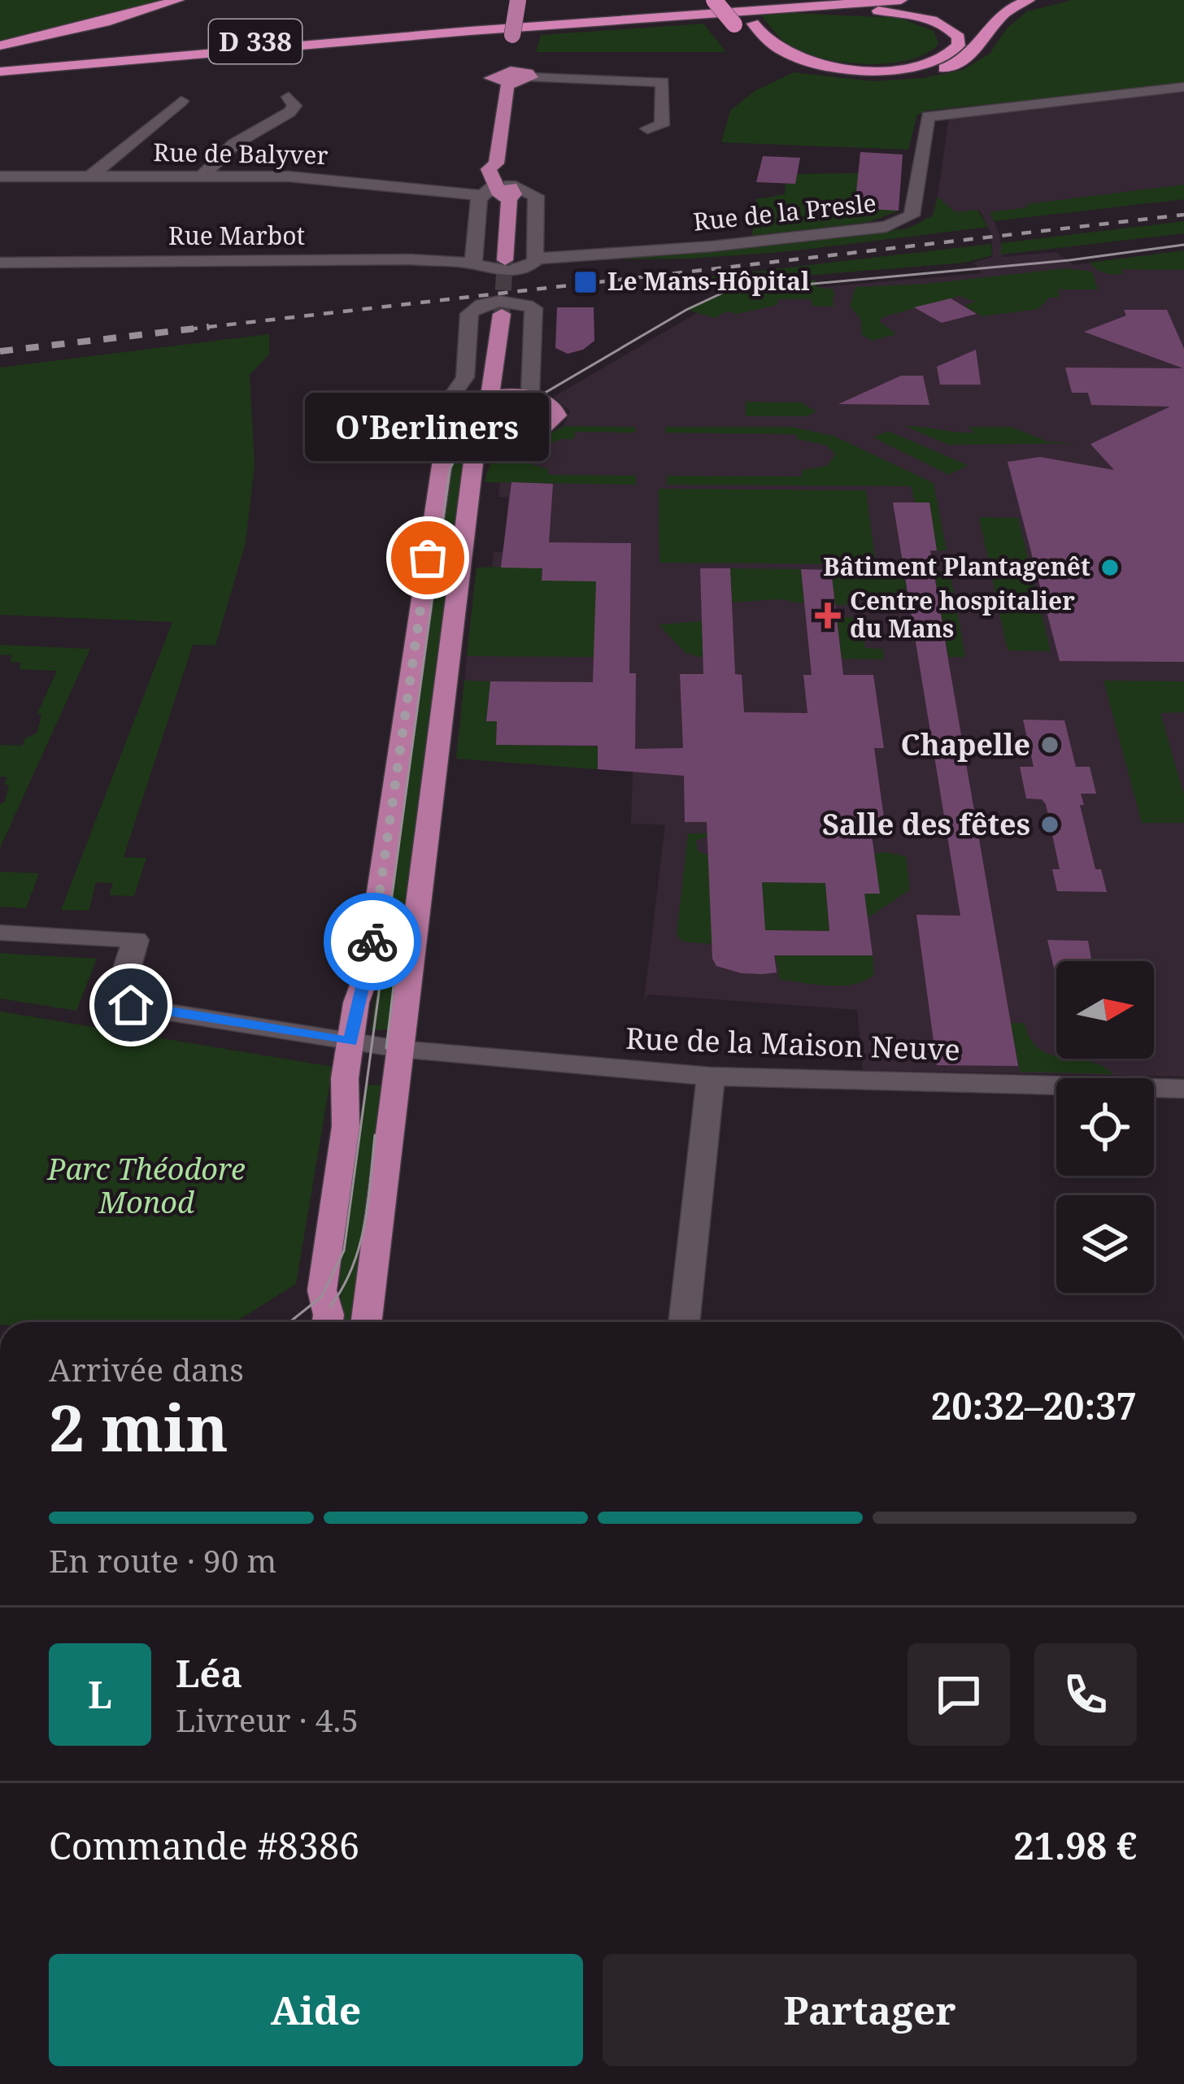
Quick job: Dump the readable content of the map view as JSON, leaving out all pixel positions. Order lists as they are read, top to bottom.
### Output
{
  "streets": {
    "highway": ["D 338"],
    "street": [
      "Rue de Balyver",
      "Rue de la Presle",
      "Rue Marbot",
      "Rue de la Maison Neuve"
    ]
  },
  "crossings": [
    ["Rue de la Presle", "Rue Marbot"]
  ],
  "parks": ["Parc Théodore Monod"],
  "places": {
    "transit": ["Le Mans-Hôpital"],
    "other": [
      "O'Berliners",
      "Bâtiment Plantagenêt",
      "Chapelle",
      "Salle des fêtes"
    ],
    "health": ["Centre hospitalier du Mans"]
  },
  "north": "right",
  "page": {
    "bubble": "O'Berliners",
    "heading": ["2 min", "Arrivée dans", "20:32–20:37"],
    "panel": [
      "Léa",
      "Livreur · 4.5",
      "Commande #8386",
      "21.98 €"
    ],
    "bar": "En route · 90 m",
    "round": "L",
    "buttons": ["Aide", "Partager"]
  }
}
